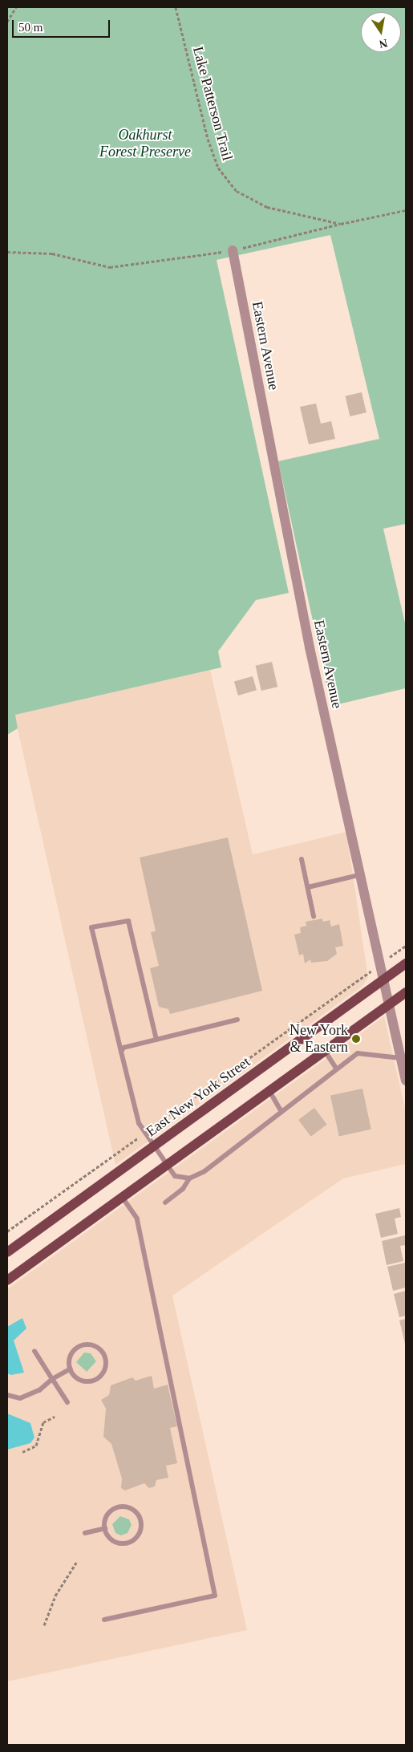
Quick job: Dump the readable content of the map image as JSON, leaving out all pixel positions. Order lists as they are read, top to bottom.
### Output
{
  "streets": {
    "main road": ["East New York Street"],
    "street": ["Eastern Avenue"],
    "path": ["Lake Patterson Trail"]
  },
  "crossings": [
    ["Eastern Avenue", "East New York Street"]
  ],
  "parks": ["Oakhurst Forest Preserve"],
  "places": ["New York & Eastern"],
  "scale_bar": "50 m",
  "north": "bottom"
}
